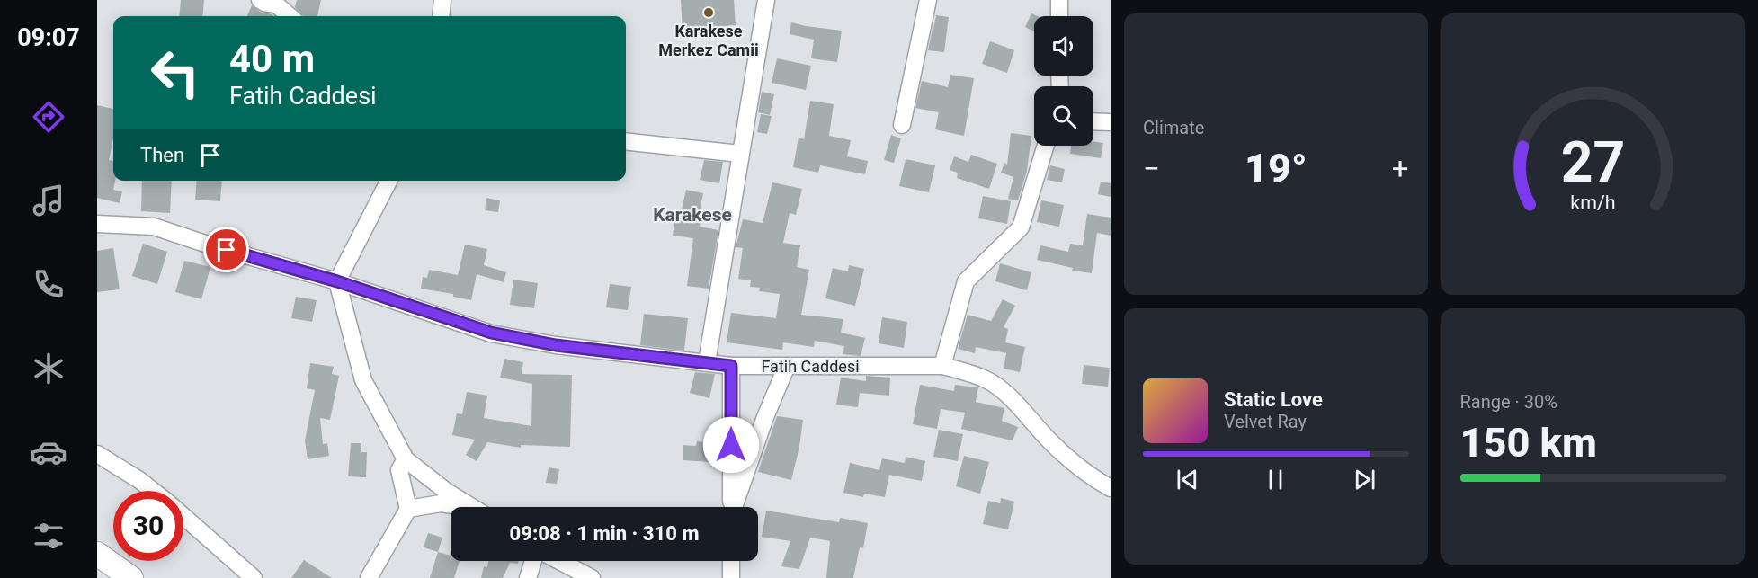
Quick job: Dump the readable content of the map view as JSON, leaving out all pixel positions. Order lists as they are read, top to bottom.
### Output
{
  "streets": {
    "street": ["Fatih Caddesi"]
  },
  "districts": ["Karakese"],
  "places": ["Karakese Merkez Camii"],
  "page": {
    "tabs": "09:07",
    "tile": [
      "Climate",
      ["Range · 30%", "150 km"]
    ],
    "turn": ["40 m", "Fatih Caddesi"],
    "then": "Then",
    "heat": ["−", "19°", "+"],
    "song": ["Static Love", "Velvet Ray"],
    "limit": "30",
    "trip": "09:08 · 1 min · 310 m",
    "gauge": ["27", "km/h"]
  }
}
